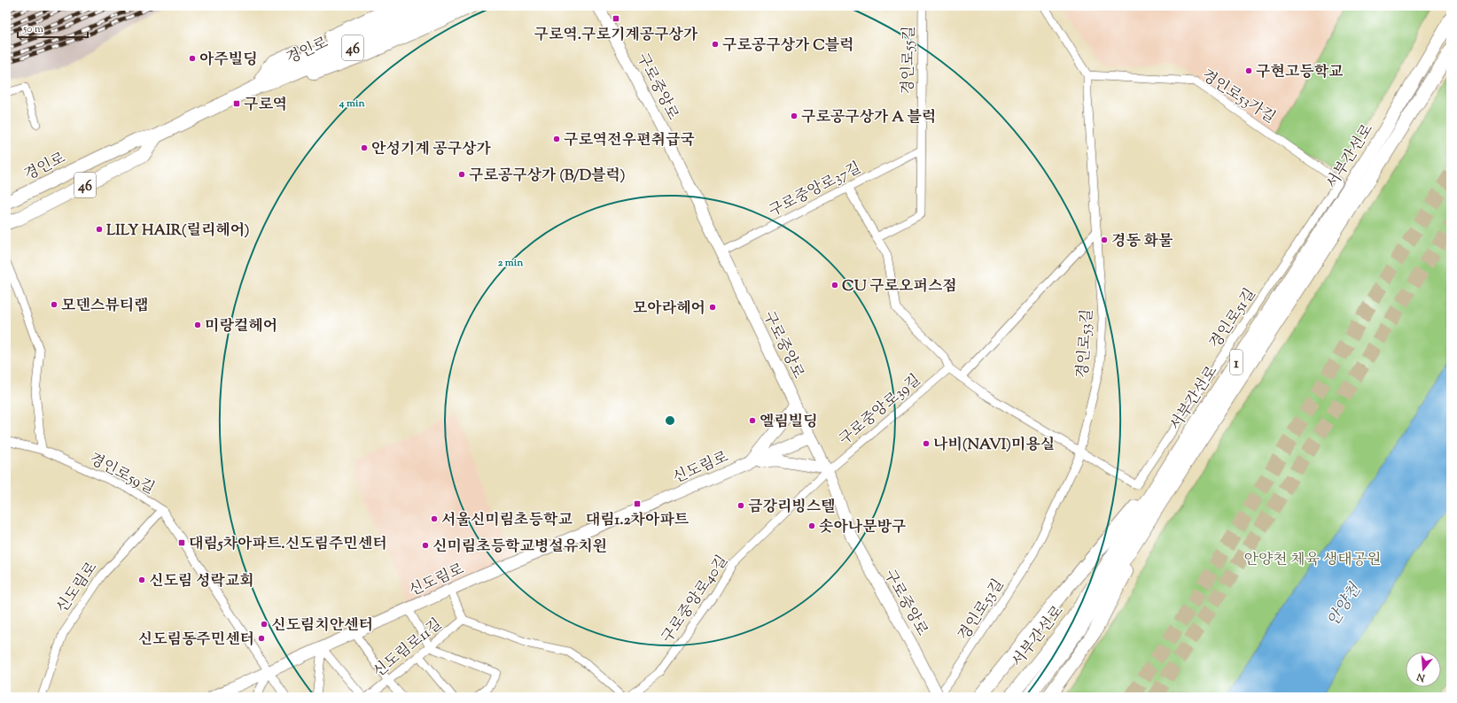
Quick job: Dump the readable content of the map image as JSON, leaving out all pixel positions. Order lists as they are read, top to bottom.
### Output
{
  "streets": {
    "main road": [
      "46",
      "경인로",
      "구로중앙로",
      "서부간선로",
      "1",
      "신도림로"
    ],
    "street": [
      "경인로55길",
      "경인로53가길",
      "구로중앙로37길",
      "경인로51길",
      "경인로53길",
      "구로중앙로39길",
      "경인로59길",
      "구로중앙로40길",
      "신도림로11길"
    ]
  },
  "crossings": [
    ["46", "경인로"],
    ["경인로55길", "구로중앙로37길"],
    ["구로중앙로", "구로중앙로37길"],
    ["구로중앙로", "경인로53길"],
    ["구로중앙로", "구로중앙로39길"],
    ["구로중앙로", "신도림로"],
    ["구로중앙로", "구로중앙로40길"],
    ["경인로53가길", "경인로51길"],
    ["경인로53가길", "경인로53길"],
    ["경인로51길", "경인로53길"],
    ["구로중앙로39길", "구로중앙로40길"],
    ["신도림로", "경인로59길"]
  ],
  "water": ["안양천"],
  "parks": ["안양천 체육 생태공원"],
  "places": {
    "transit": [
      "구로역.구로기계공구상가",
      "구로역",
      "대림1.2차아파트",
      "대림5차아파트.신도림주민센터"
    ],
    "other": [
      "구로공구상가 C블럭",
      "아주빌딩",
      "구현고등학교",
      "구로공구상가 A 블럭",
      "구로역전우편취급국",
      "안성기계 공구상가",
      "구로공구상가 (B/D블럭)",
      "LILY HAIR(릴리헤어)",
      "경동 화물",
      "CU 구로오퍼스점",
      "모덴스뷰티랩",
      "모아라헤어",
      "미랑컬헤어",
      "엘림빌딩",
      "나비(NAVI)미용실",
      "금강리빙스텔",
      "서울신미림초등학교",
      "솟아나문방구",
      "신미림초등학교병설유치원",
      "신도림 성락교회",
      "신도림치안센터",
      "신도림동주민센터"
    ]
  },
  "scale_bar": "50 m",
  "north": "bottom",
  "rings": ["4 min", "2 min"]
}
